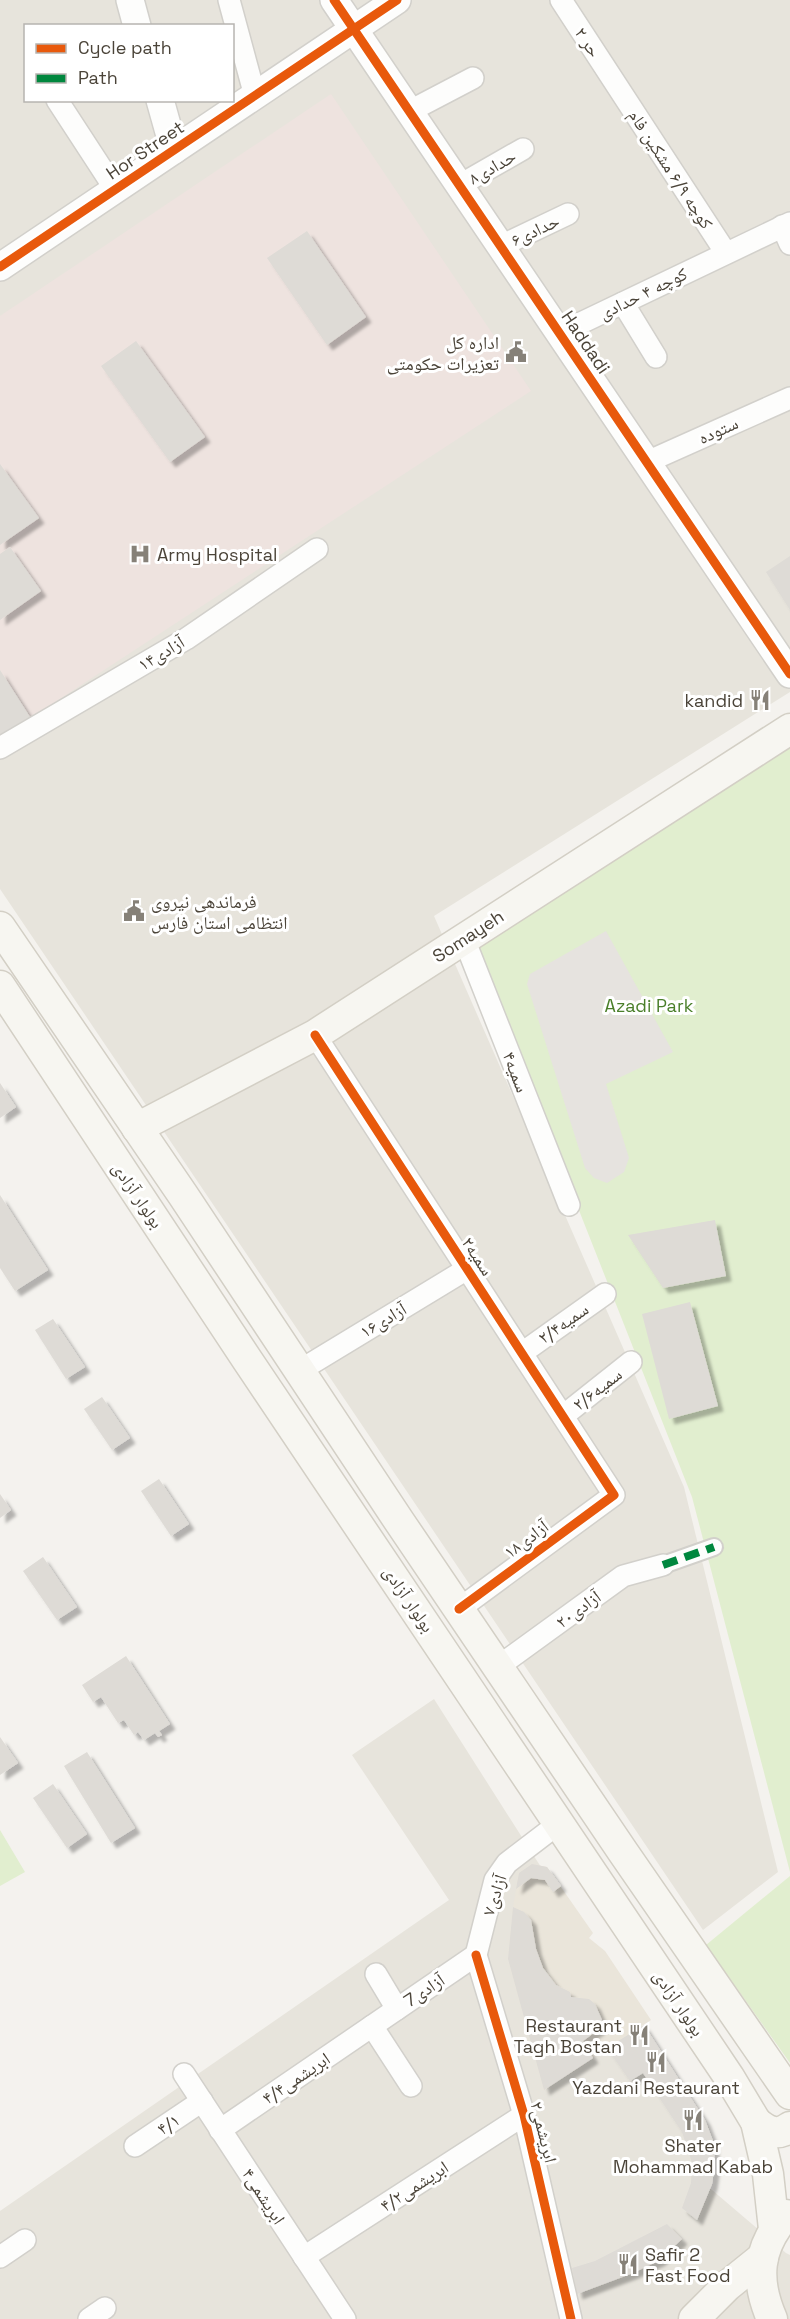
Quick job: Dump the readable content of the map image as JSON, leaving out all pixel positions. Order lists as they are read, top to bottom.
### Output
{
  "streets": {
    "main road": ["Somayeh", "بولوار آزادی"],
    "street": [
      "۲ حر",
      "Hor Street",
      "۸حدادی",
      "کوچه ۶/۹ مشکین فام",
      "۶حدادی",
      "کوچه ۴ حدادی",
      "Haddadi",
      "ستوده",
      "آزادی۱۴",
      "سمیه۴",
      "۲سمیه",
      "آزادی۱۶",
      "سمیه۲/۴",
      "سمیه۲/۶",
      "آزادی۱۸",
      "آزادی۲۰",
      "آزادی۷",
      "7آزادی",
      "ابریشمی۴/۴",
      "۴/۱",
      "ابریشمی۲",
      "ابریشمی۴/۲",
      "ابریشمی۴"
    ]
  },
  "crossings": [
    ["۲ حر", "کوچه ۶/۹ مشکین فام"],
    ["Hor Street", "Haddadi"],
    ["۸حدادی", "Haddadi"],
    ["کوچه ۶/۹ مشکین فام", "کوچه ۴ حدادی"],
    ["۶حدادی", "Haddadi"],
    ["کوچه ۴ حدادی", "Haddadi"],
    ["Haddadi", "ستوده"],
    ["Somayeh", "سمیه۴"],
    ["Somayeh", "بولوار آزادی"],
    ["Somayeh", "۲سمیه"],
    ["بولوار آزادی", "آزادی۱۶"],
    ["بولوار آزادی", "آزادی۱۸"],
    ["بولوار آزادی", "آزادی۲۰"],
    ["بولوار آزادی", "آزادی۷"],
    ["۲سمیه", "آزادی۱۶"],
    ["۲سمیه", "سمیه۲/۴"],
    ["۲سمیه", "سمیه۲/۶"],
    ["۲سمیه", "آزادی۱۸"],
    ["آزادی۷", "7آزادی"],
    ["آزادی۷", "ابریشمی۲"],
    ["7آزادی", "ابریشمی۴/۴"],
    ["7آزادی", "ابریشمی۲"],
    ["ابریشمی۴/۴", "ابریشمی۴"],
    ["۴/۱", "ابریشمی۴"],
    ["ابریشمی۲", "ابریشمی۴/۲"],
    ["ابریشمی۴/۲", "ابریشمی۴"]
  ],
  "parks": ["Azadi Park"],
  "places": {
    "public building": ["اداره کل تعزیرات حکومتی", "فرماندهی نیروی انتظامی استان فارس"],
    "hospital": ["Army Hospital"],
    "restaurant": [
      "kandid",
      "Restaurant Tagh Bostan",
      "Yazdani Restaurant",
      "Shater Mohammad Kabab",
      "Safir 2 Fast Food"
    ]
  },
  "legend": ["Cycle path", "Path"]
}
